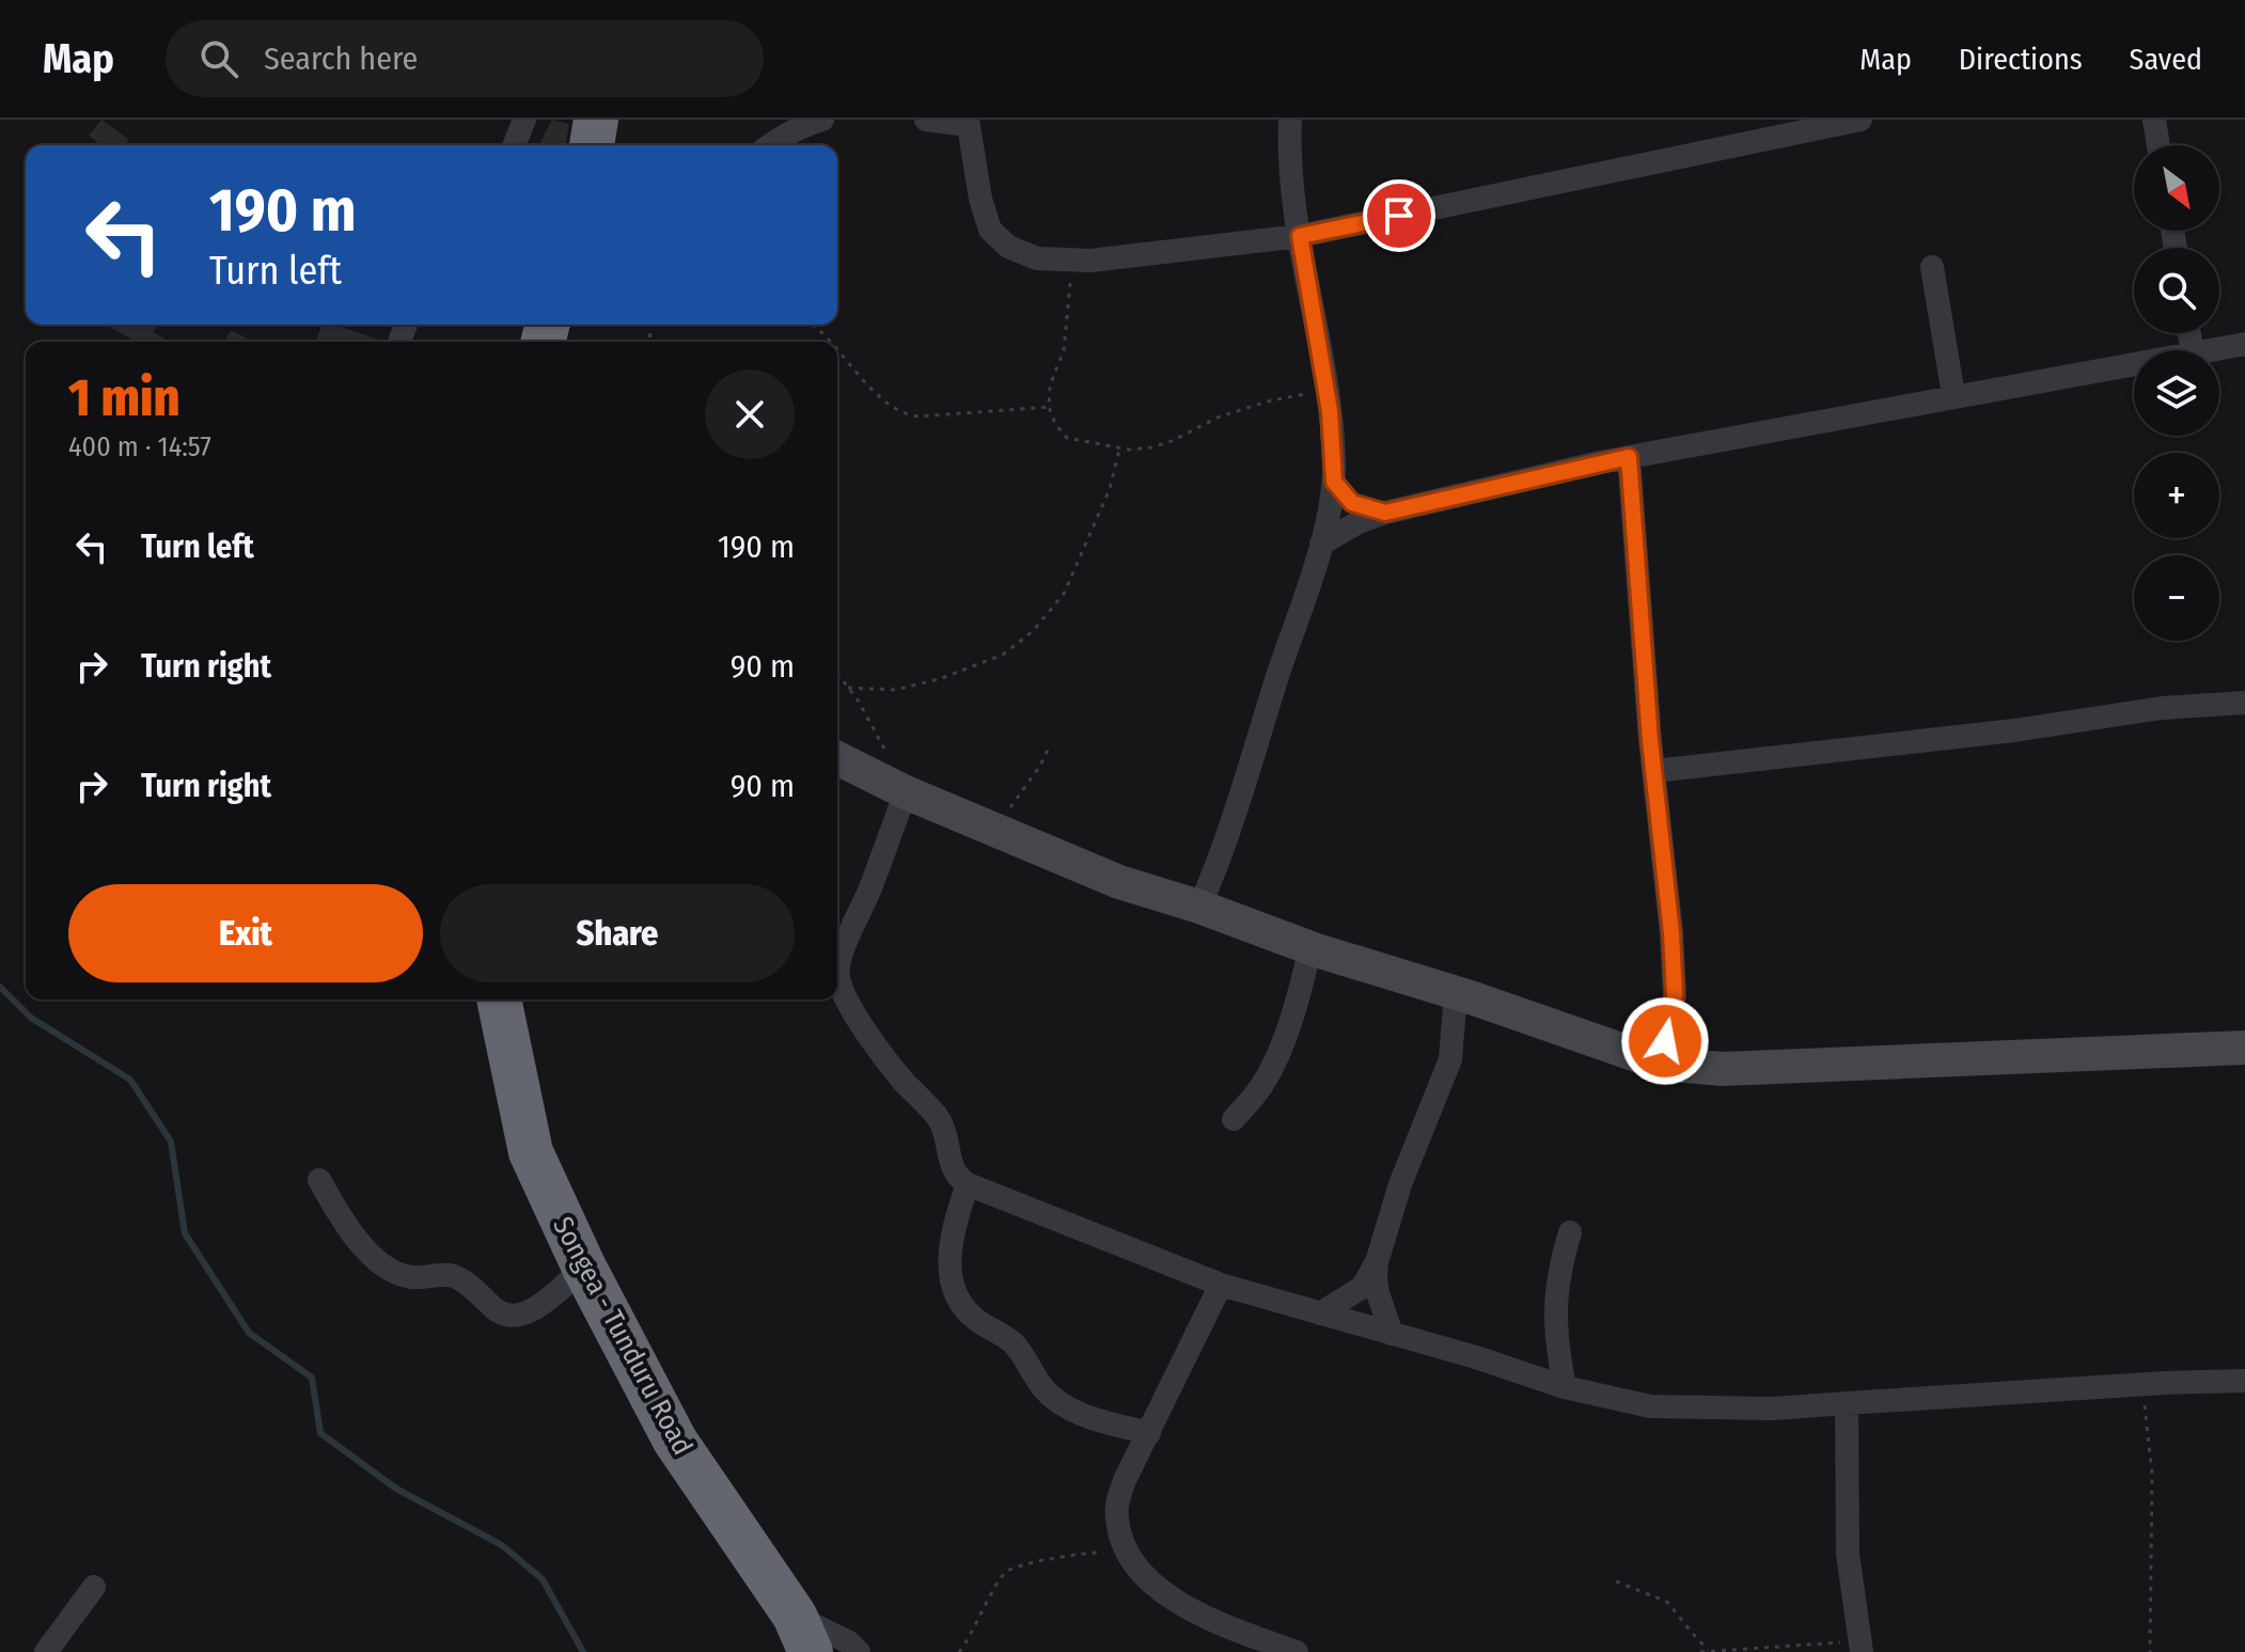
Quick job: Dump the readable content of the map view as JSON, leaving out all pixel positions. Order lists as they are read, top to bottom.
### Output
{
  "streets": {
    "highway": ["Songea - Tunduru Road"]
  },
  "north": "bottom right",
  "page": {
    "header": "Map",
    "search": "Search here",
    "nav": ["Map", "Directions", "Saved"],
    "map_buttons": ["+", "−"],
    "turn": ["190 m", "Turn left"],
    "heading": ["1 min", "400 m · 14:57"],
    "list": [
      {
        "name": "Turn left",
        "value": "190 m"
      },
      {
        "name": "Turn right",
        "value": "90 m"
      },
      {
        "name": "Turn right",
        "value": "90 m"
      }
    ],
    "buttons": ["Exit", "Share"]
  }
}
